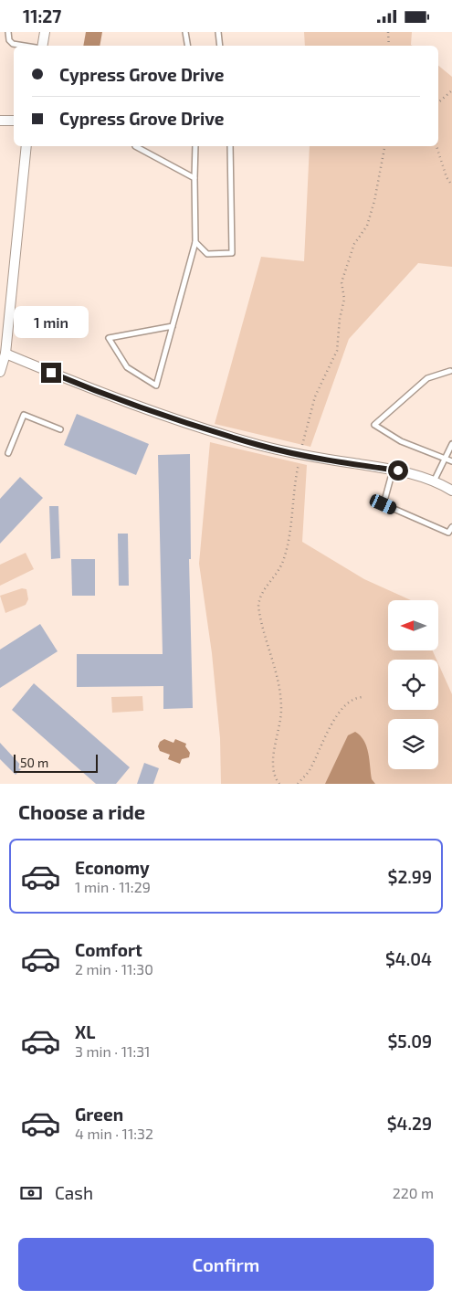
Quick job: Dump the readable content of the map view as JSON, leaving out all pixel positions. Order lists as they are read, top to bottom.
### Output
{
  "scale_bar": "50 m",
  "north": "left",
  "page": {
    "status": "11:27",
    "banner": ["Cypress Grove Drive", "Cypress Grove Drive"],
    "bubble": "1 min",
    "scale": "50 m",
    "heading": "Choose a ride",
    "list": [
      {
        "name": "Economy",
        "note": "1 min · 11:29",
        "value": "$2.99"
      },
      {
        "name": "Comfort",
        "note": "2 min · 11:30",
        "value": "$4.04"
      },
      {
        "name": "XL",
        "note": "3 min · 11:31",
        "value": "$5.09"
      },
      {
        "name": "Green",
        "note": "4 min · 11:32",
        "value": "$4.29"
      }
    ],
    "pay": ["Cash", "220 m"],
    "buttons": "Confirm"
  }
}
